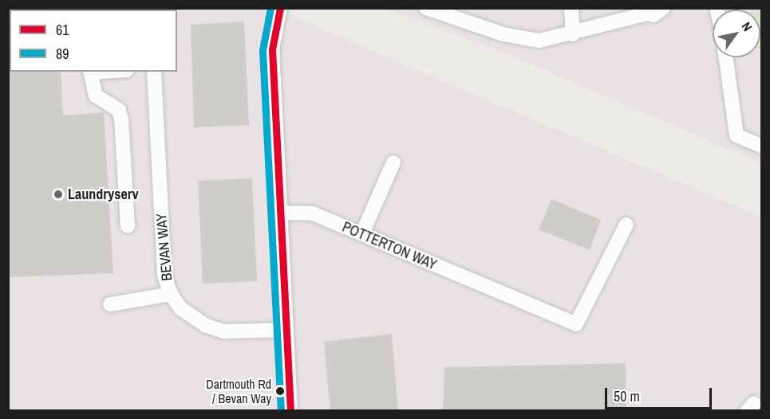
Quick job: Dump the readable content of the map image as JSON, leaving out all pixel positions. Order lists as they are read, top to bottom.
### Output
{
  "streets": {
    "street": ["POTTERTON WAY", "BEVAN WAY"]
  },
  "places": ["Laundryserv", "Dartmouth Rd / Bevan Way"],
  "lines": ["transit line 61", "transit line 89"],
  "legend": ["61", "89"],
  "scale_bar": "50 m",
  "north": "top right"
}
